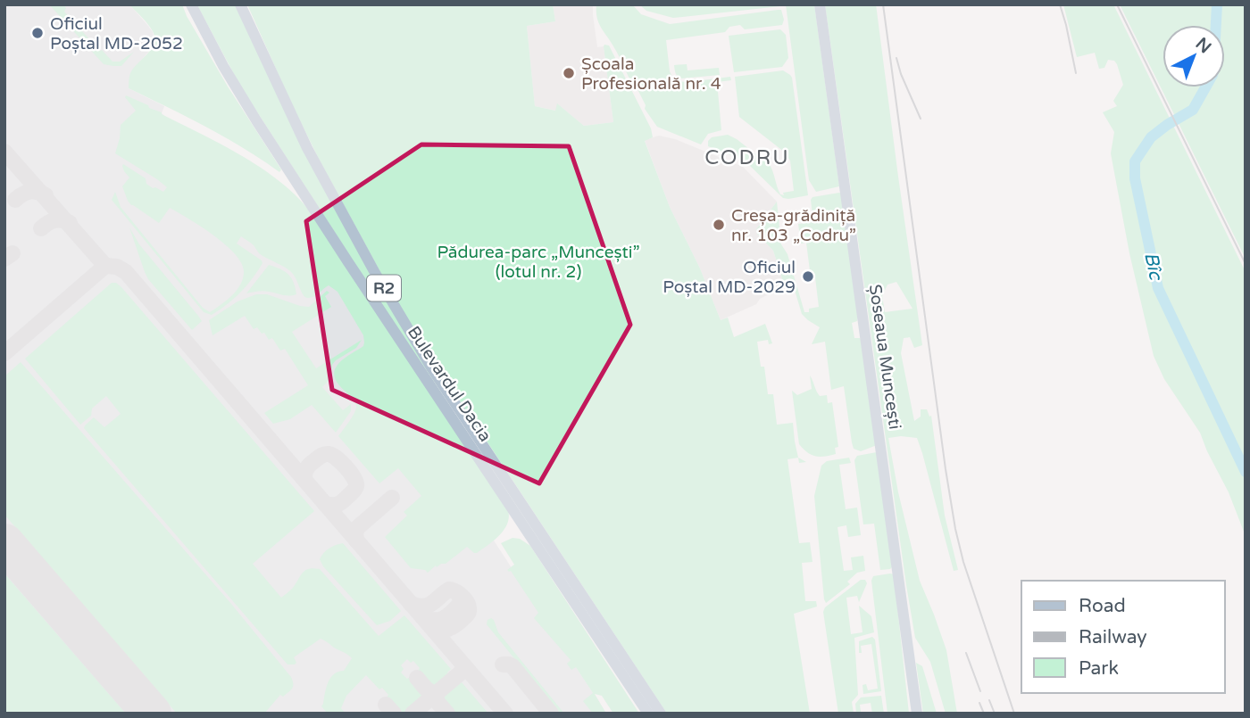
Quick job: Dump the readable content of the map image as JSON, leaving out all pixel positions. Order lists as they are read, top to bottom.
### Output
{
  "streets": {
    "main road": ["R2", "Șoseaua Muncești", "Bulevardul Dacia"]
  },
  "districts": ["CODRU"],
  "water": ["Bîc"],
  "parks": ["Pădurea-parc „Muncești” (lotul nr. 2)"],
  "places": [
    "Oficiul Poștal MD-2052",
    "Școala Profesională nr. 4",
    "Creșa-grădiniță nr. 103 „Codru”",
    "Oficiul Poștal MD-2029"
  ],
  "legend": ["Road", "Railway", "Park"],
  "north": "top right"
}
